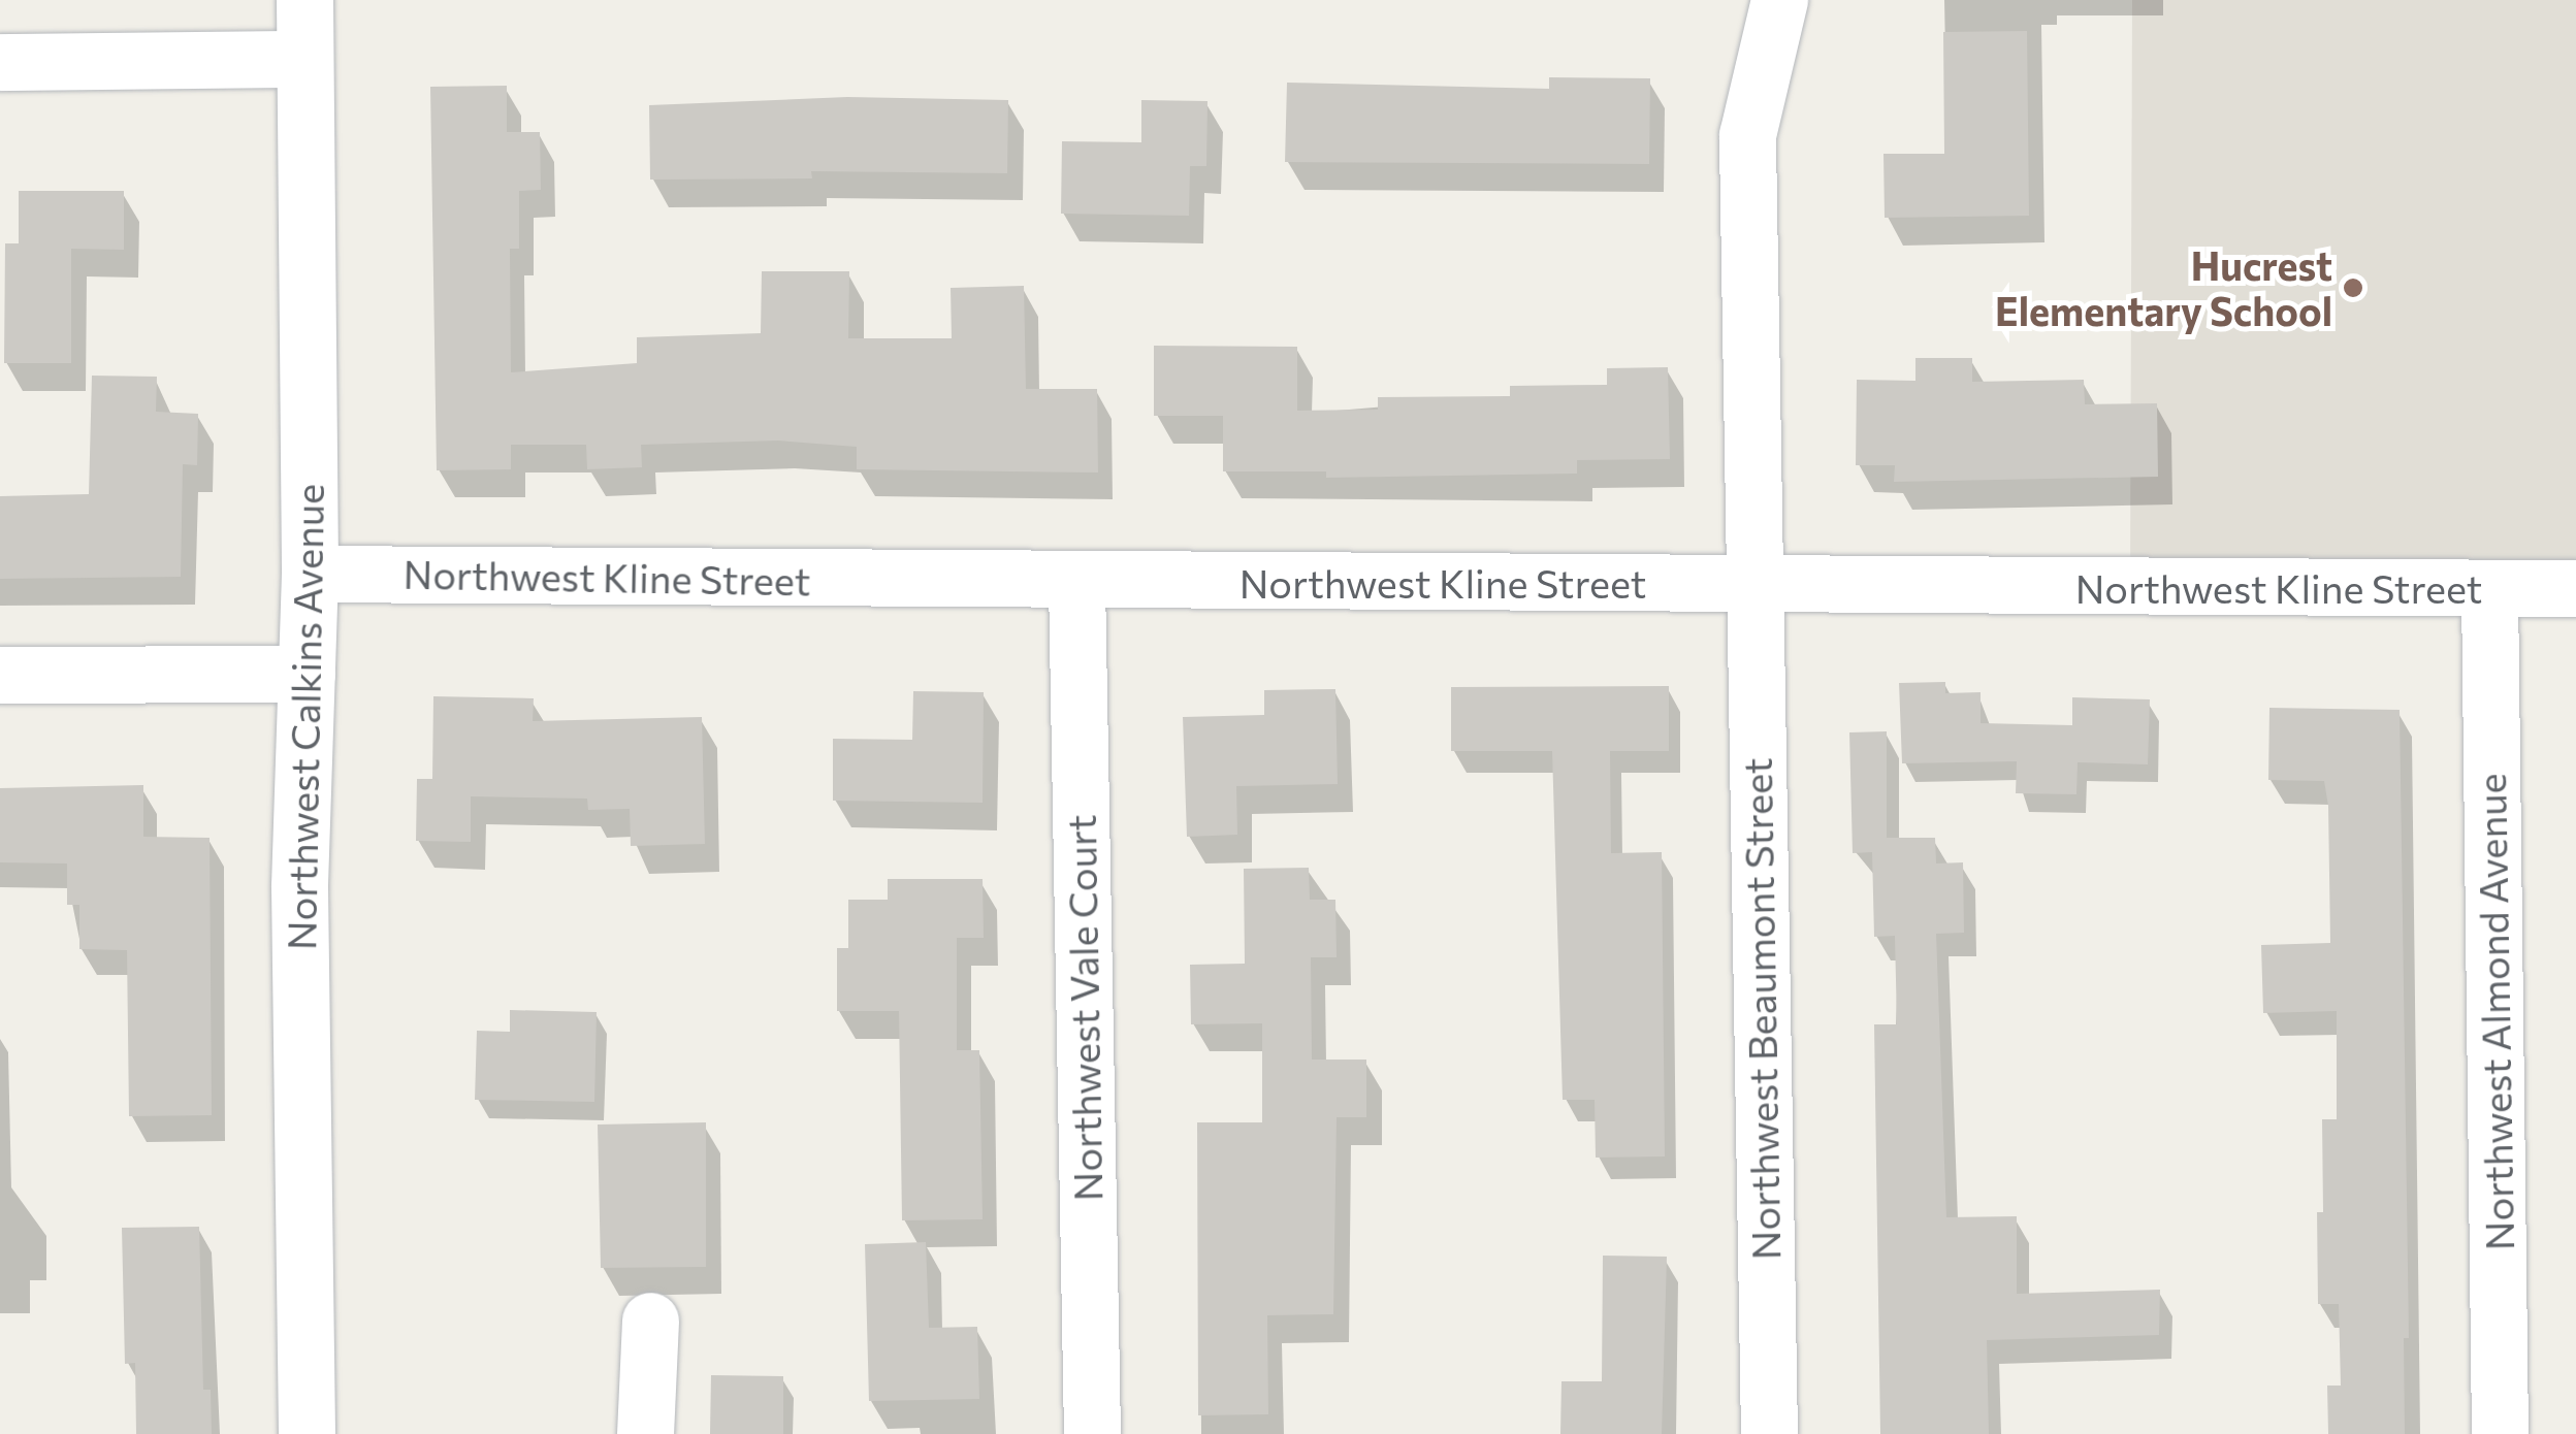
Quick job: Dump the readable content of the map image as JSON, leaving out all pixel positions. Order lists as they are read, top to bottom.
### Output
{
  "streets": {
    "street": [
      "Northwest Kline Street",
      "Northwest Calkins Avenue",
      "Northwest Vale Court",
      "Northwest Beaumont Street",
      "Northwest Almond Avenue"
    ]
  },
  "crossings": [
    ["Northwest Kline Street", "Northwest Calkins Avenue"],
    ["Northwest Kline Street", "Northwest Vale Court"],
    ["Northwest Kline Street", "Northwest Beaumont Street"],
    ["Northwest Kline Street", "Northwest Almond Avenue"]
  ],
  "places": ["Hucrest Elementary School"]
}
